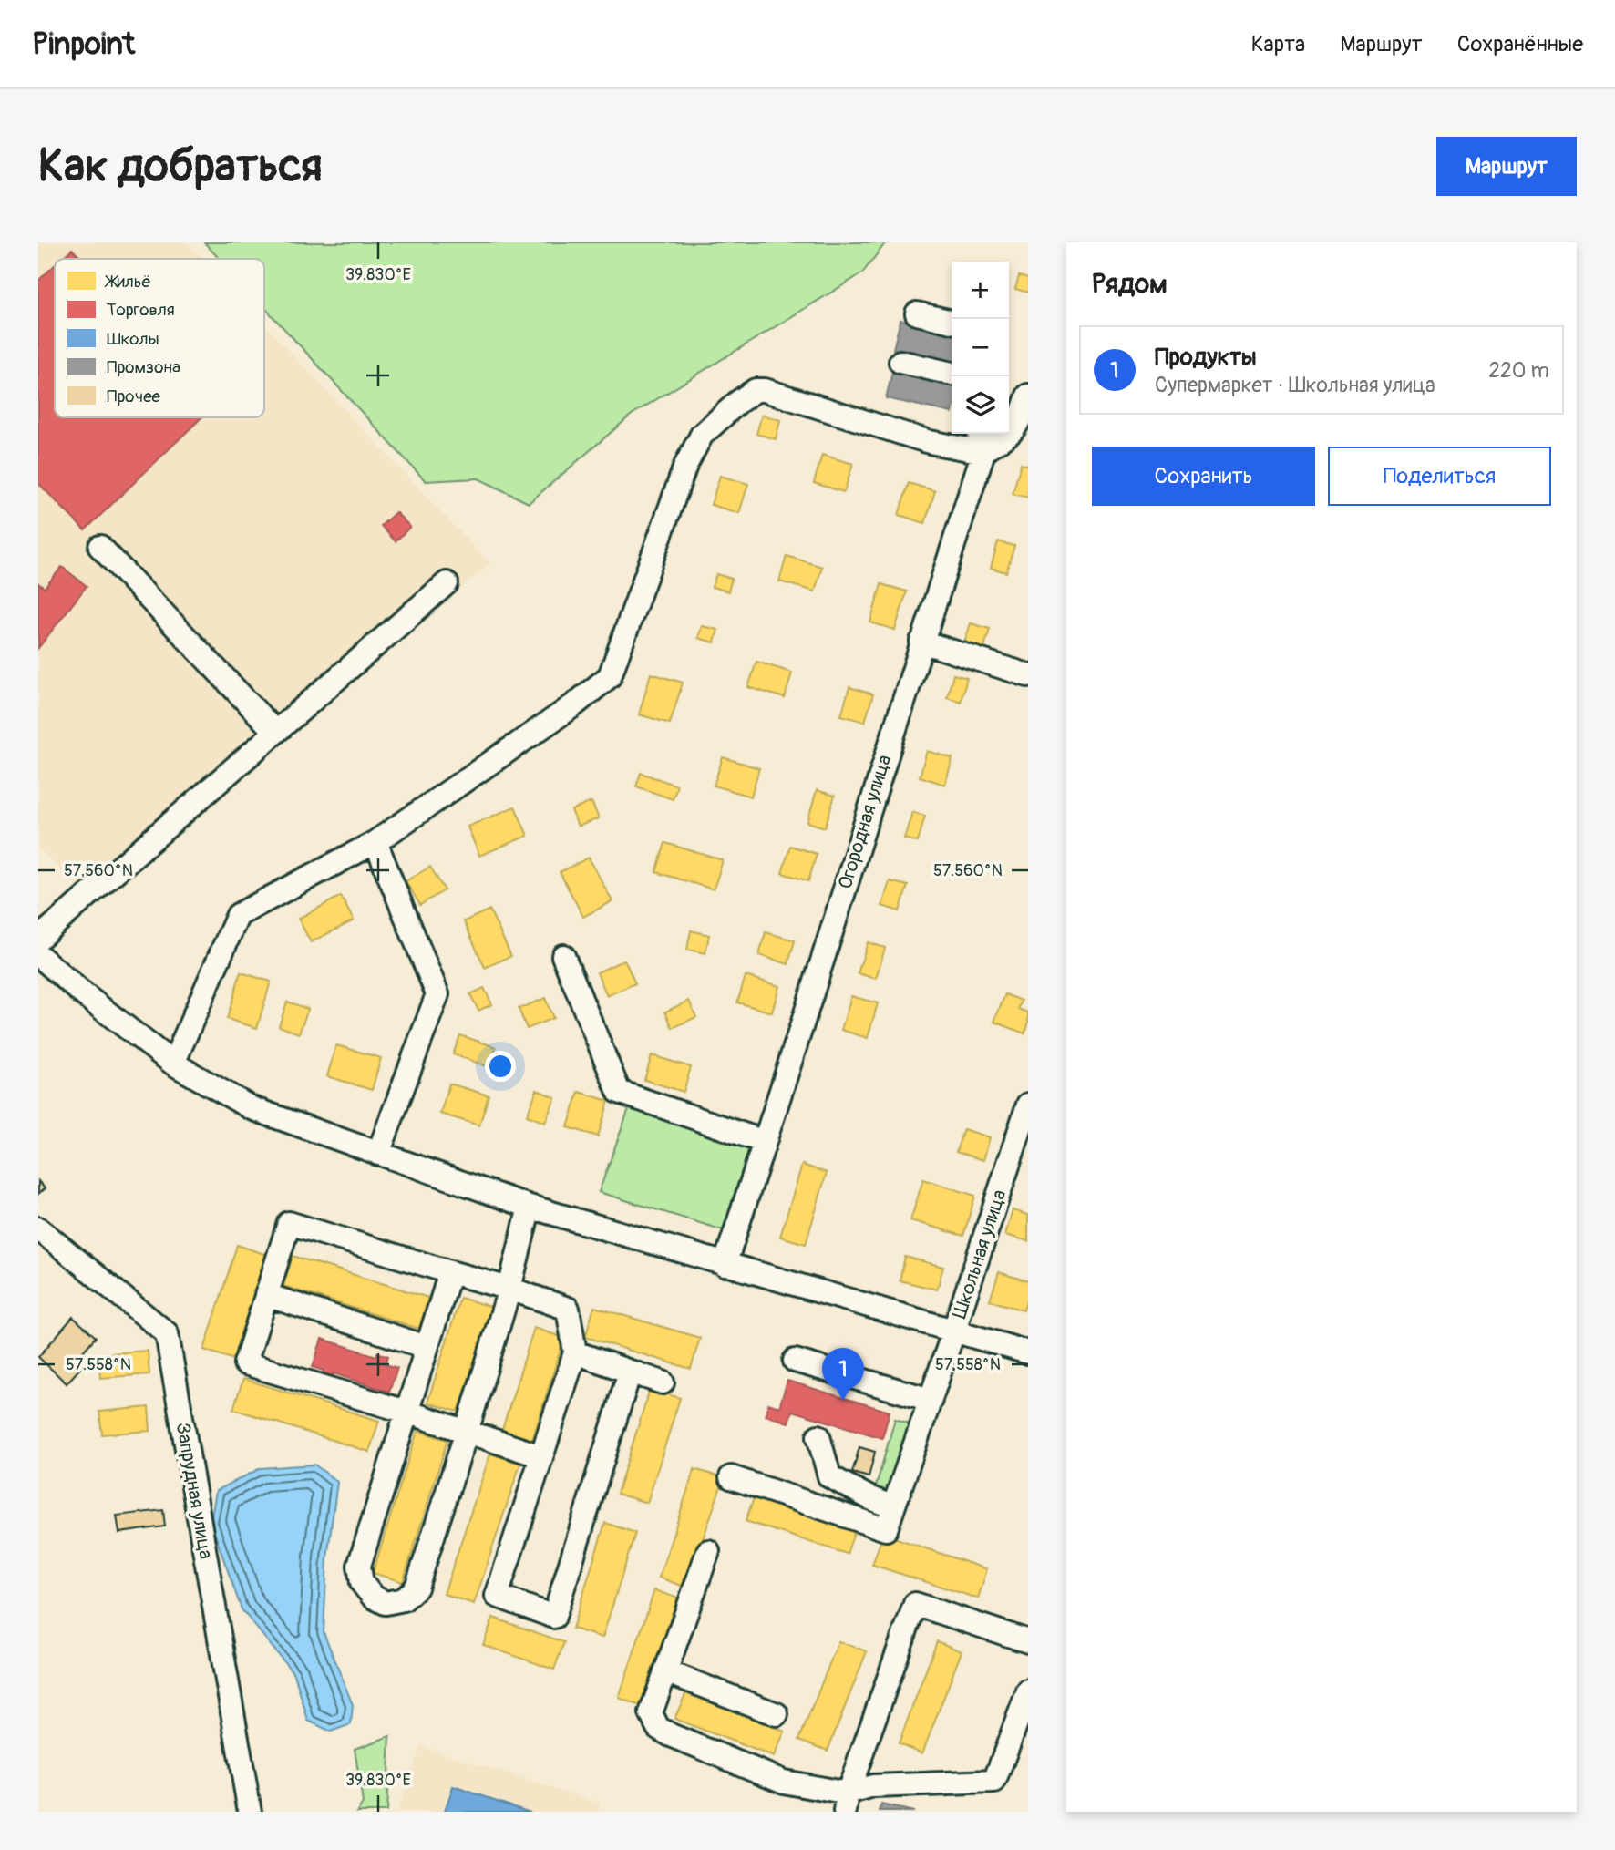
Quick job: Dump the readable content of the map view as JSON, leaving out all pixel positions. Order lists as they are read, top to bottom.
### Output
{
  "streets": {
    "street": ["Огородная улица", "Школьная улица", "Запрудная улица"]
  },
  "legend": [
    "Жильё",
    "Торговля",
    "Школы",
    "Промзона",
    "Прочее"
  ],
  "page": {
    "header": "Pinpoint",
    "nav": ["Карта", "Маршрут", "Сохранённые"],
    "buttons": [
      "Маршрут",
      ["Сохранить", "Поделиться"]
    ],
    "title": "Как добраться",
    "heading": "Рядом",
    "map_buttons": ["+", "−"],
    "list": [
      {
        "mark": "1",
        "name": "Продукты",
        "note": "Супермаркет · Школьная улица",
        "value": "220 m"
      }
    ],
    "pins": "1"
  },
  "coordinates": ["39.830°E", "57.560°N", "57.558°N"]
}
